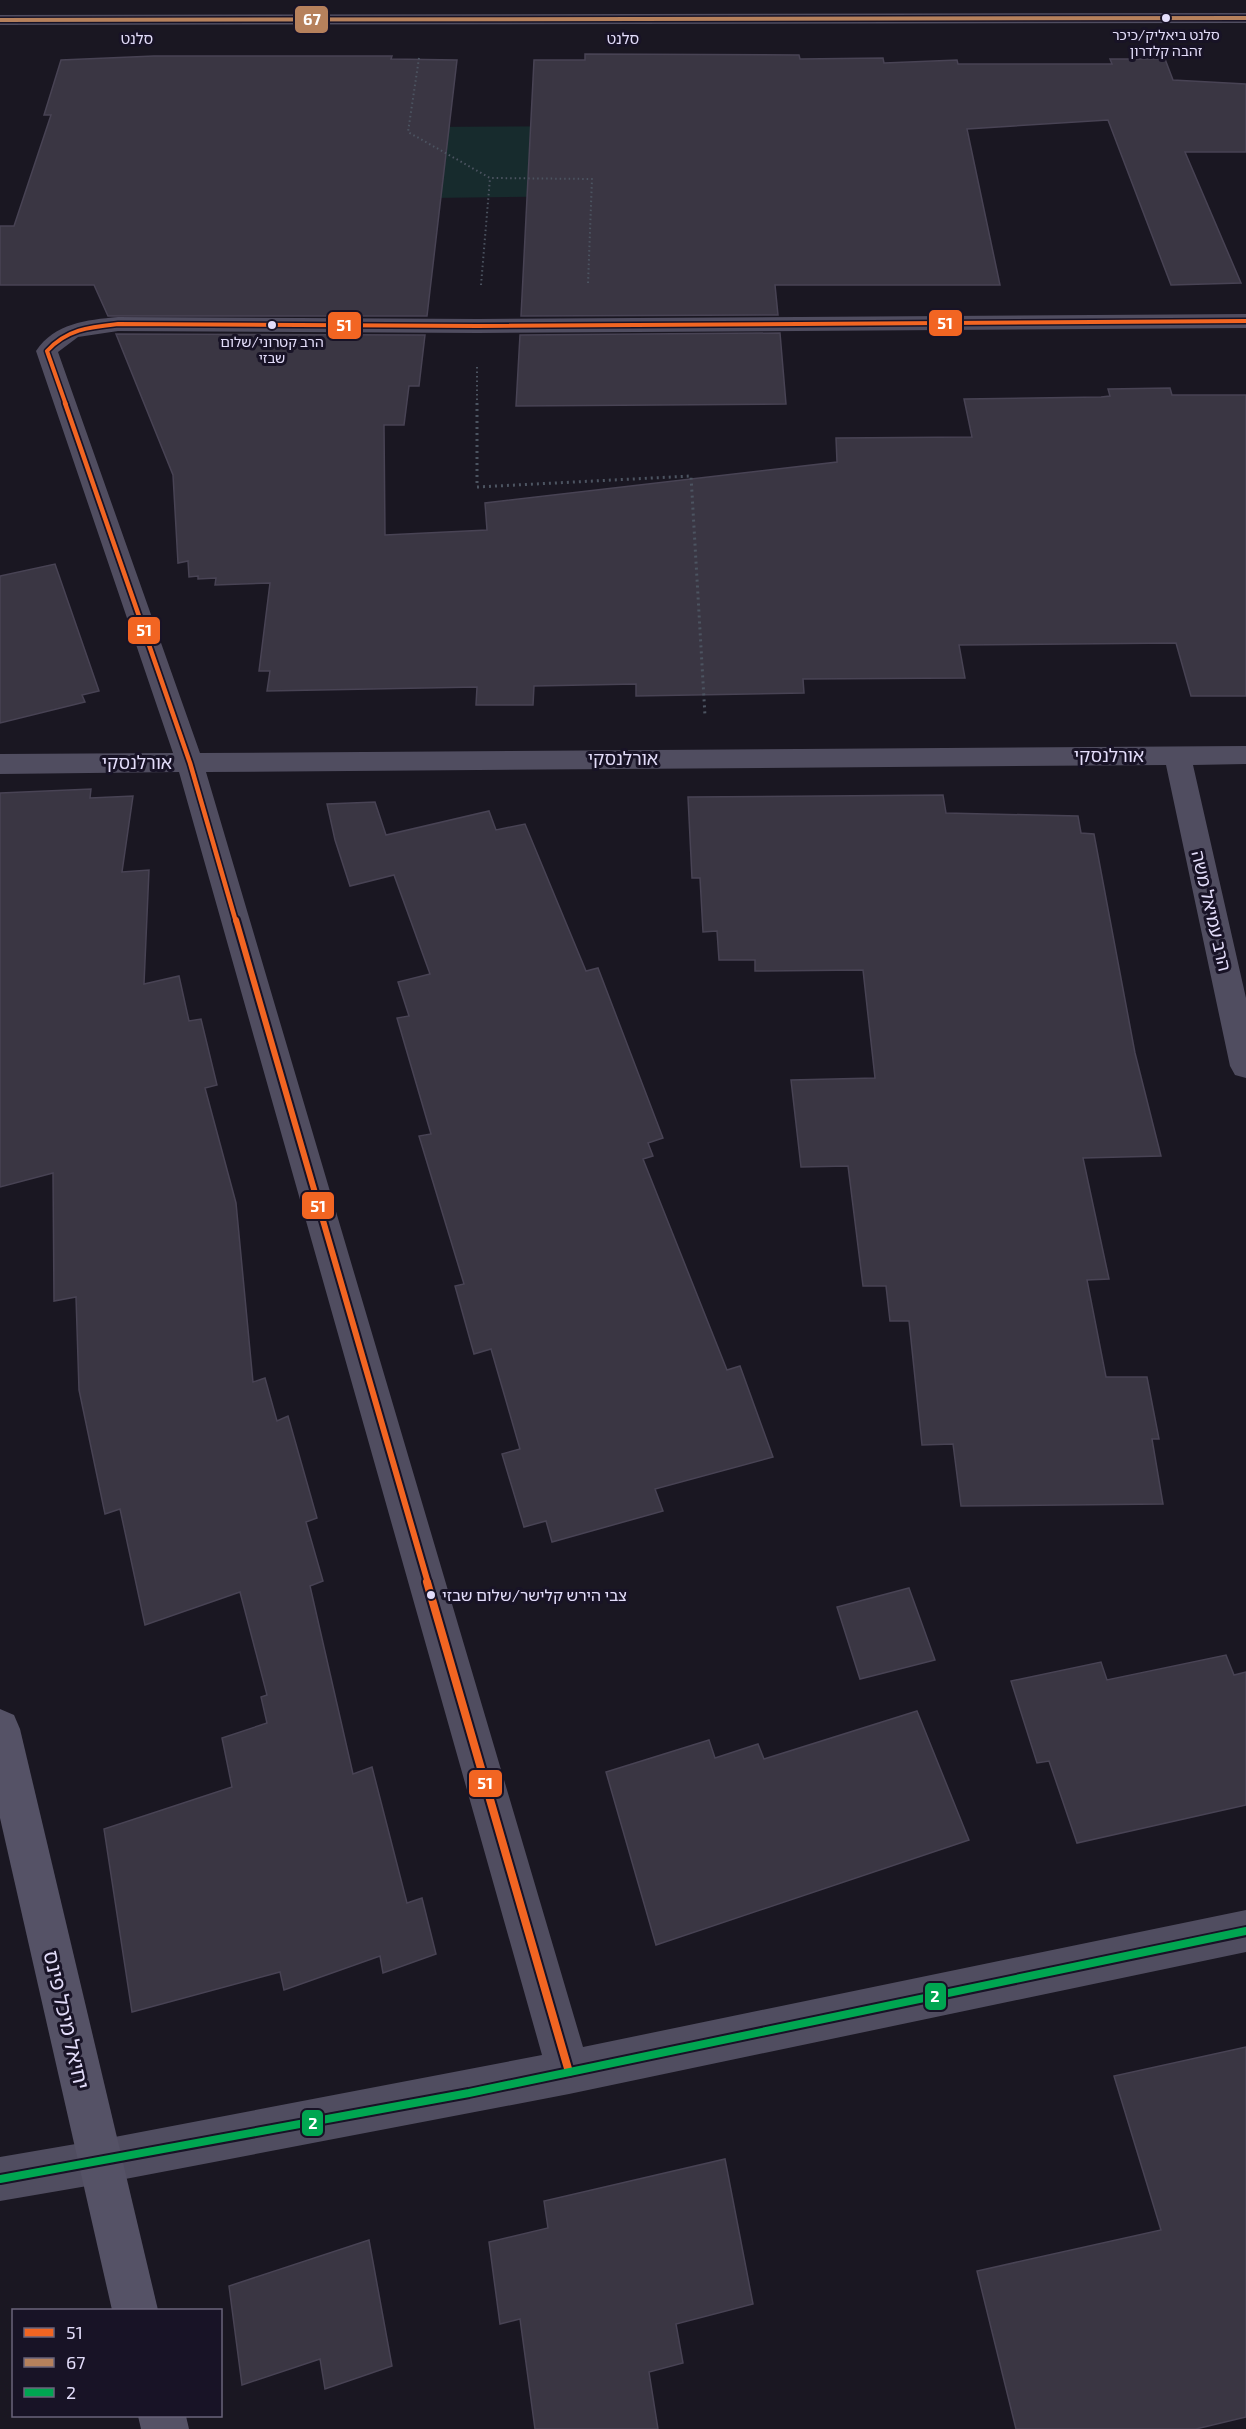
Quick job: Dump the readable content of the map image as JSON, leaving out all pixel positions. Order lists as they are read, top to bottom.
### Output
{
  "streets": {
    "main road": ["יחיאל מיכל פינס"],
    "street": ["סלנט", "אורלנסקי", "הרב עמיאל משה"]
  },
  "crossings": [
    ["אורלנסקי", "הרב עמיאל משה"]
  ],
  "places": ["סלנט ביאליק/כיכר זהבה קלדרון", "הרב קטרוני/שלום שבזי", "צבי הירש קלישר/שלום שבזי"],
  "lines": ["transit line 67", "transit line 51", "transit line 2"],
  "legend": ["51", "67", "2"]
}
